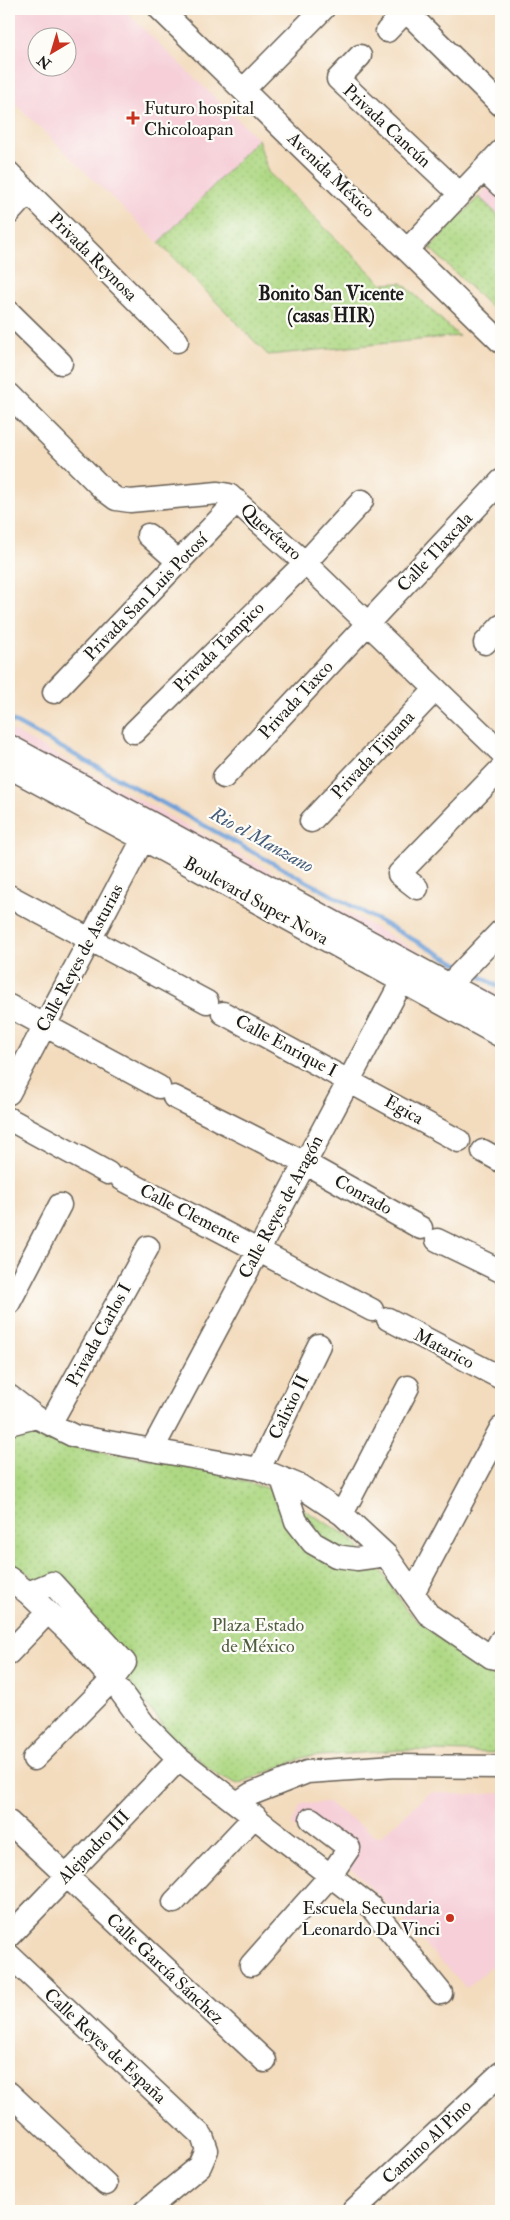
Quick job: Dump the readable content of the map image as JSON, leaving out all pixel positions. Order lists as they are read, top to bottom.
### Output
{
  "streets": {
    "street": [
      "Privada Cancún",
      "Avenida México",
      "Privada Reynosa",
      "Querétaro",
      "Calle Tlaxcala",
      "Privada San Luis Potosí",
      "Privada Tampico",
      "Privada Taxco",
      "Privada Tijuana",
      "Boulevard Super Nova",
      "Calle Reyes de Asturias",
      "Calle Enrique I",
      "Egica",
      "Conrado",
      "Calle Reyes de Aragón",
      "Calle Clemente",
      "Privada Carlos I",
      "Matarico",
      "Calixio II",
      "Alejandro III",
      "Calle García Sánchez",
      "Calle Reyes de España",
      "Camino Al Pino"
    ]
  },
  "crossings": [
    ["Querétaro", "Calle Tlaxcala"],
    ["Querétaro", "Privada San Luis Potosí"],
    ["Querétaro", "Privada Tampico"],
    ["Querétaro", "Privada Taxco"],
    ["Querétaro", "Privada Tijuana"],
    ["Calle Tlaxcala", "Privada Taxco"],
    ["Boulevard Super Nova", "Calle Reyes de Asturias"],
    ["Boulevard Super Nova", "Calle Reyes de Aragón"],
    ["Calle Reyes de Asturias", "Calle Enrique I"],
    ["Calle Reyes de Asturias", "Conrado"],
    ["Calle Enrique I", "Egica"],
    ["Calle Enrique I", "Calle Reyes de Aragón"],
    ["Egica", "Calle Reyes de Aragón"],
    ["Conrado", "Calle Reyes de Aragón"],
    ["Calle Reyes de Aragón", "Calle Clemente"],
    ["Calle Clemente", "Matarico"],
    ["Alejandro III", "Calle García Sánchez"]
  ],
  "districts": ["Bonito San Vicente (casas HIR)"],
  "water": ["Rio el Manzano"],
  "parks": ["Plaza Estado de México"],
  "places": {
    "health": ["Futuro hospital Chicoloapan"],
    "other": ["Escuela Secundaria Leonardo Da Vinci"]
  },
  "north": "bottom left"
}
